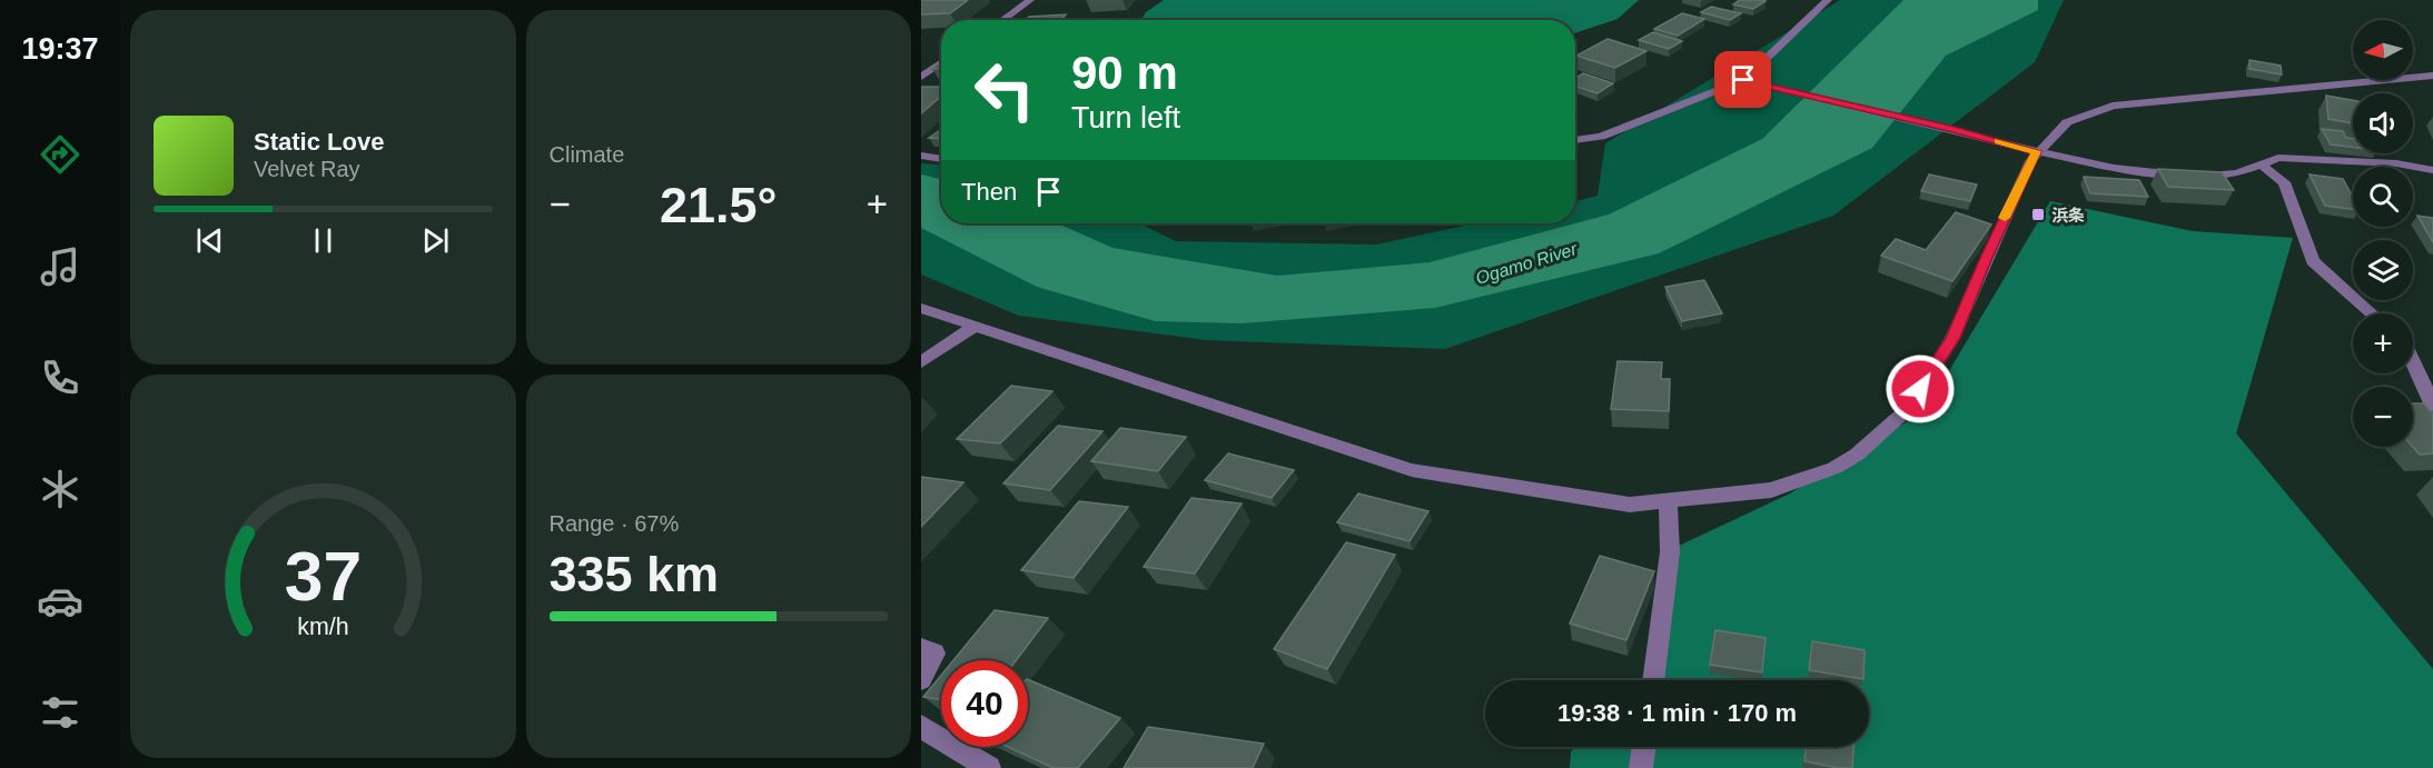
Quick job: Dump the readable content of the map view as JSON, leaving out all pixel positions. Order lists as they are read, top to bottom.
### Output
{
  "water": ["Ogamo River"],
  "places": {
    "transit": ["浜条"]
  },
  "north": "left",
  "page": {
    "tabs": "19:37",
    "tile": [
      "Climate",
      ["Range · 67%", "335 km"]
    ],
    "map_buttons": ["+", "−"],
    "turn": ["90 m", "Turn left"],
    "song": ["Static Love", "Velvet Ray"],
    "then": "Then",
    "heat": ["−", "21.5°", "+"],
    "limit": "40",
    "trip": "19:38 · 1 min · 170 m",
    "gauge": ["37", "km/h"]
  }
}
